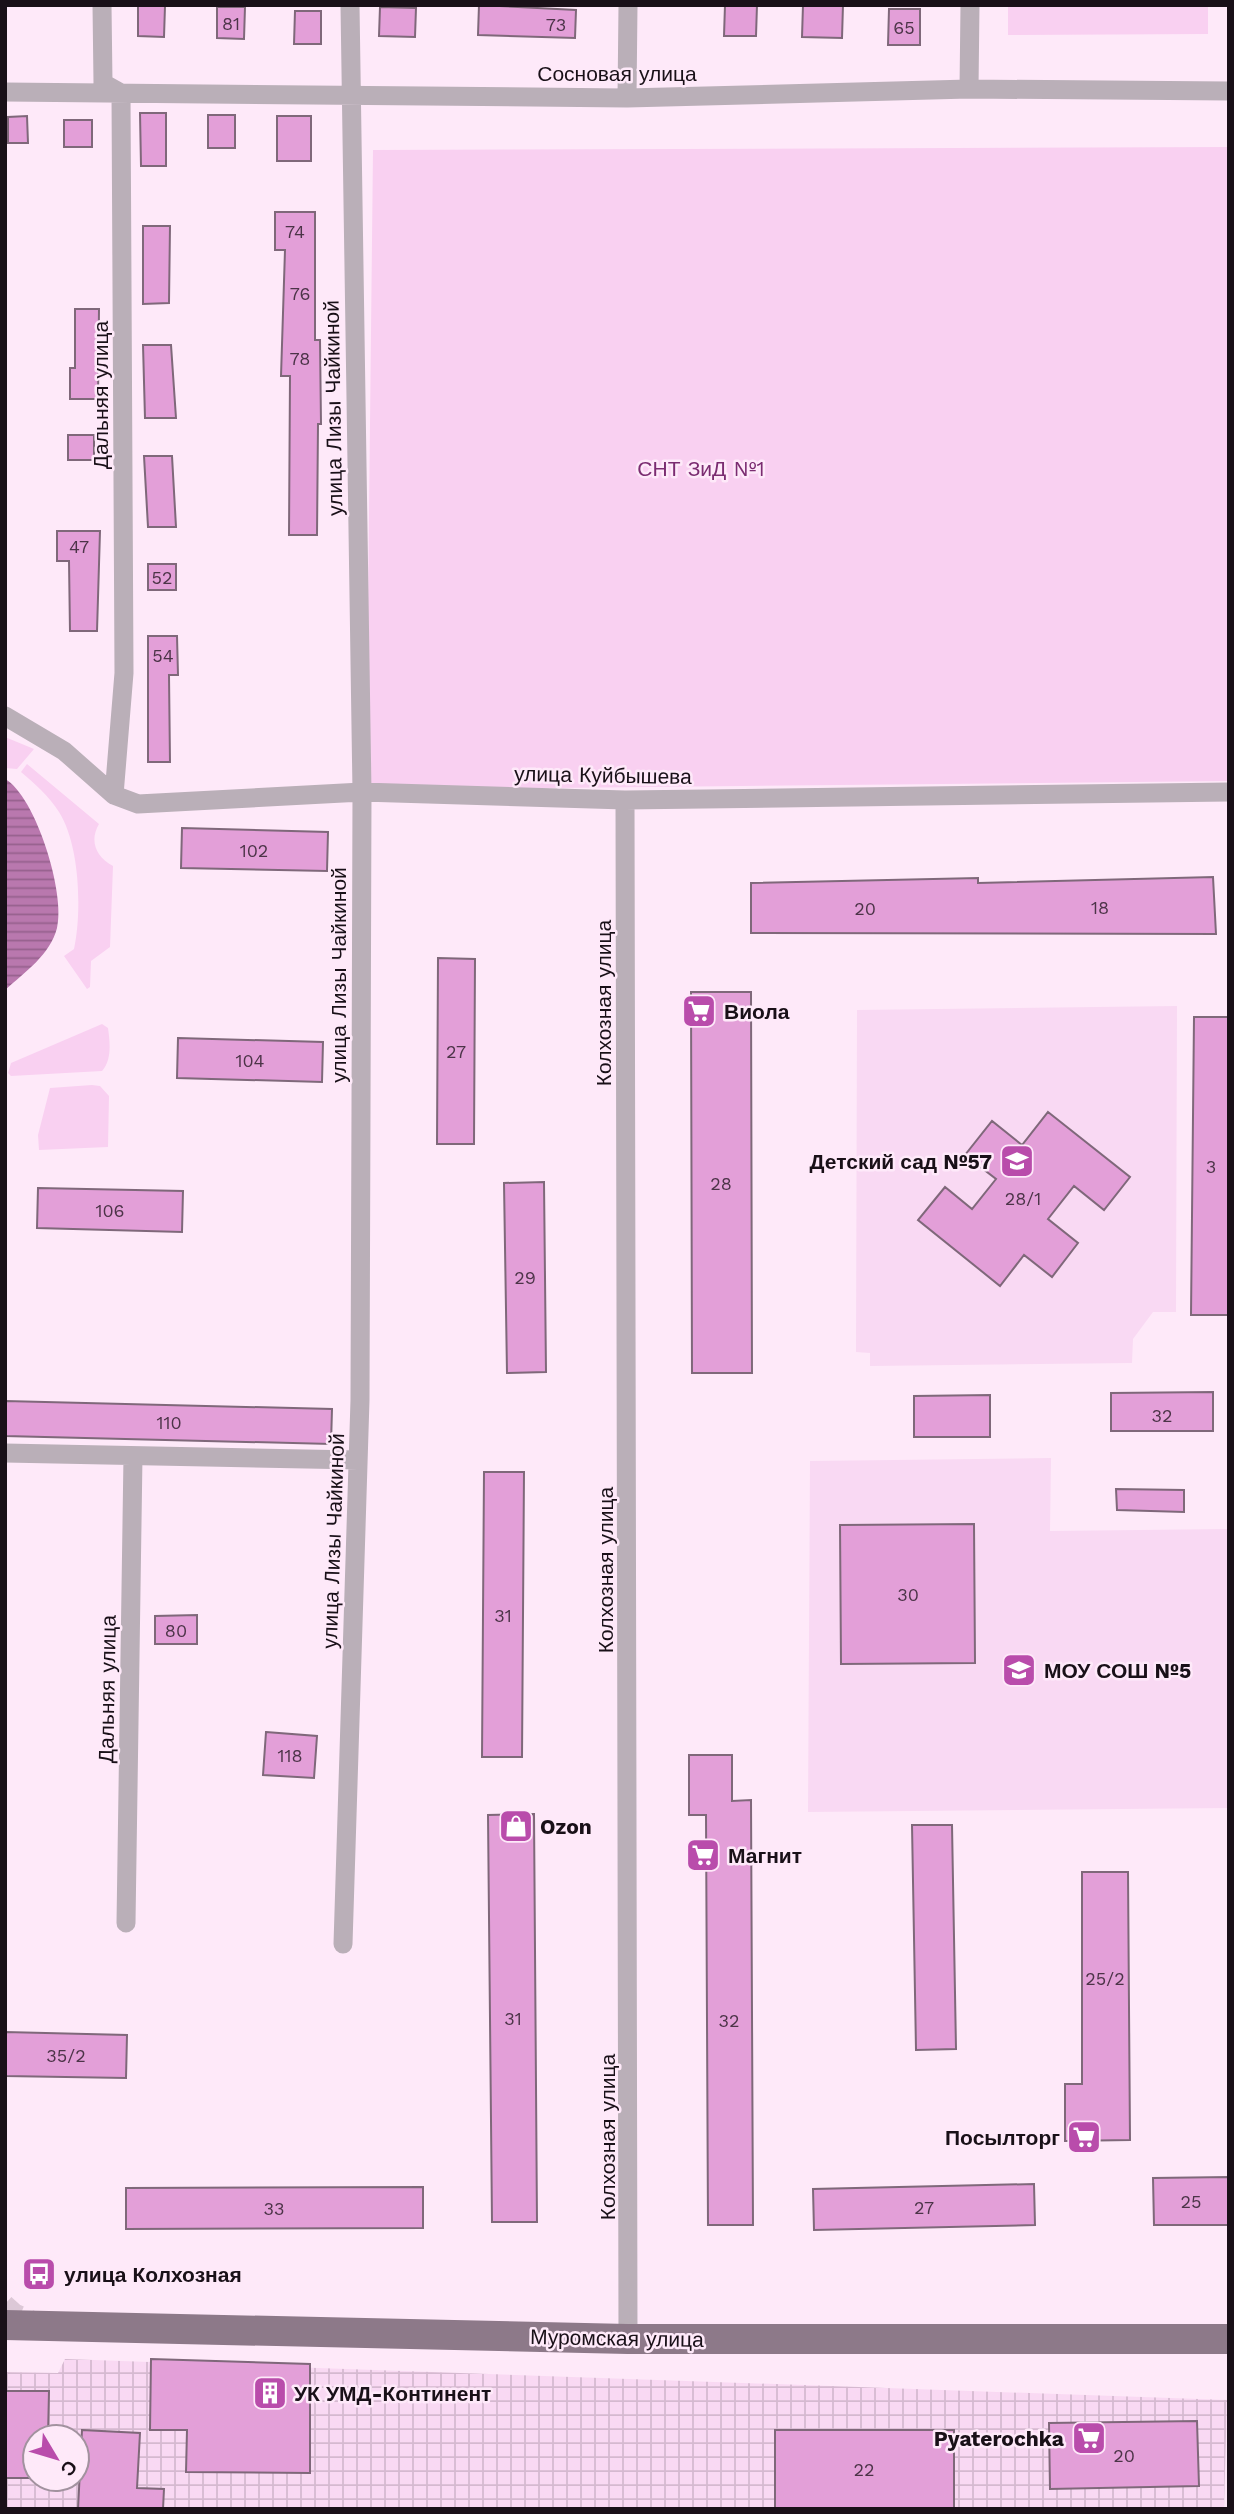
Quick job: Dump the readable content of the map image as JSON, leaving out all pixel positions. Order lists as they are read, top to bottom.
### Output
{
  "streets": {
    "main road": ["Муромская улица"],
    "street": [
      "Сосновая улица",
      "Дальняя улица",
      "улица Лизы Чайкиной",
      "улица Куйбышева",
      "Колхозная улица"
    ]
  },
  "crossings": [
    ["Сосновая улица", "Дальняя улица"],
    ["Сосновая улица", "улица Лизы Чайкиной"],
    ["Дальняя улица", "улица Куйбышева"],
    ["улица Лизы Чайкиной", "улица Куйбышева"],
    ["улица Куйбышева", "Колхозная улица"],
    ["Колхозная улица", "Муромская улица"]
  ],
  "parks": ["СНТ ЗиД №1"],
  "places": {
    "supermarket": [
      "Виола",
      "Магнит",
      "Посылторг",
      "Pyaterochka"
    ],
    "school or university": ["Детский сад №57", "МОУ СОШ №5"],
    "shop": ["Ozon"],
    "bus stop": ["улица Колхозная"],
    "building": ["УК УМД-Континент"]
  },
  "house_numbers": [
    "81",
    "73",
    "65",
    "74",
    "76",
    "78",
    "47",
    "52",
    "54",
    "102",
    "18",
    "20",
    "27",
    "104",
    "3",
    "28",
    "28/1",
    "106",
    "29",
    "32",
    "110",
    "30",
    "31",
    "80",
    "118",
    "25/2",
    "31",
    "32",
    "35/2",
    "25",
    "27",
    "33",
    "20",
    "22"
  ],
  "north": "bottom right"
}
